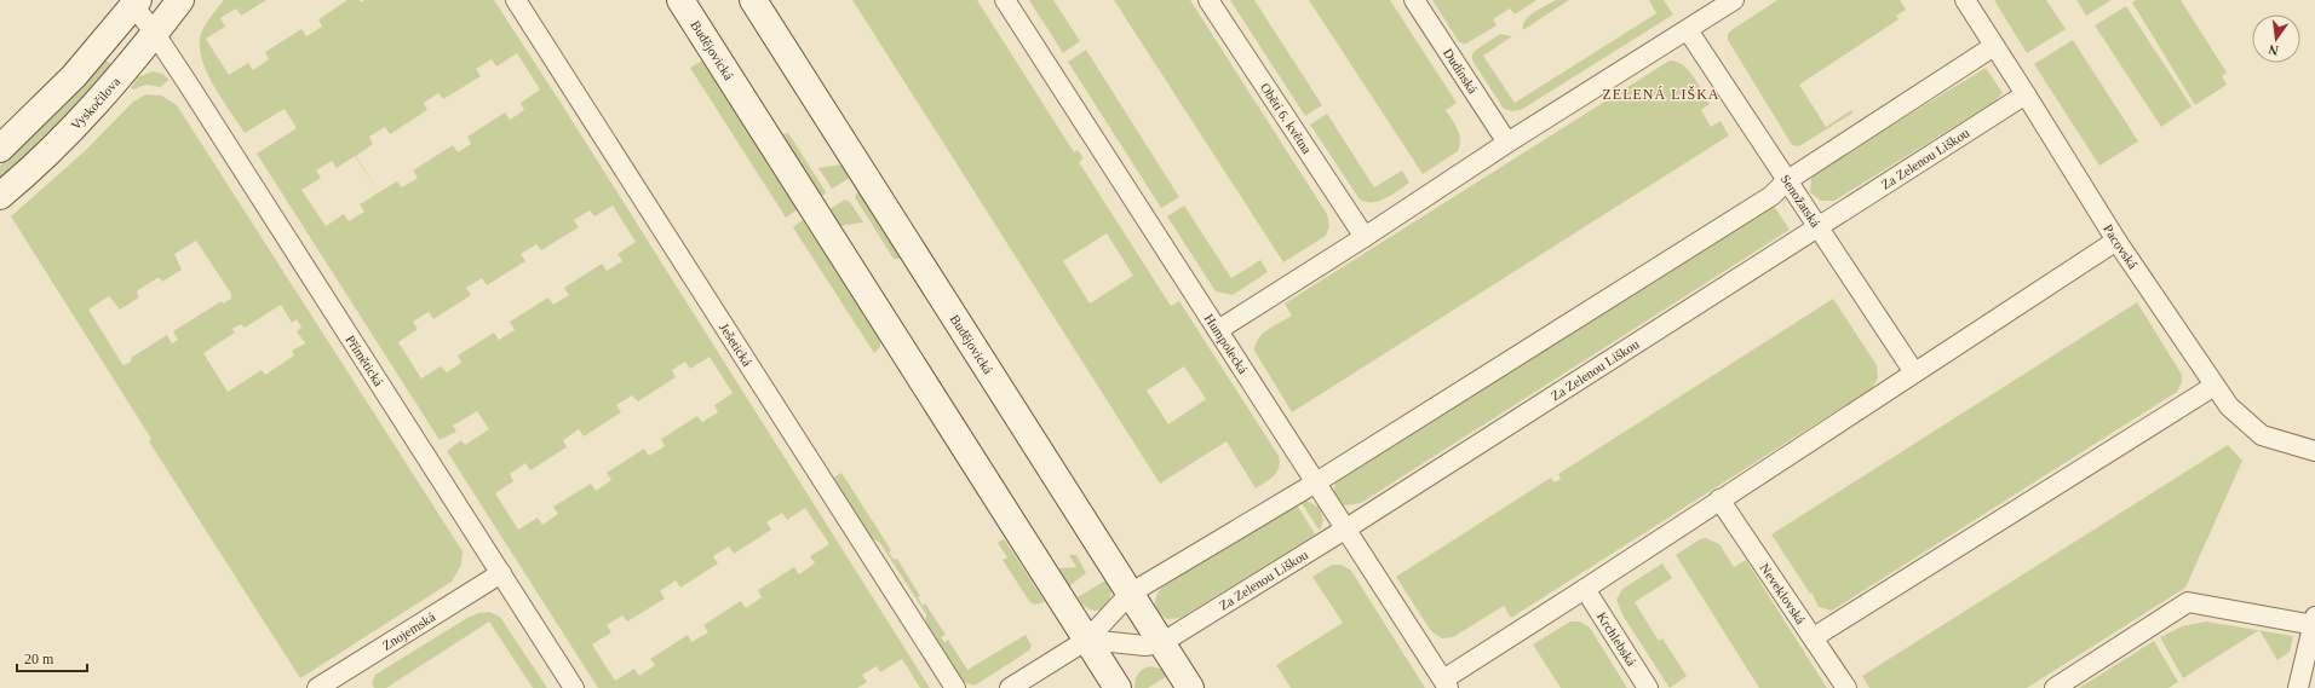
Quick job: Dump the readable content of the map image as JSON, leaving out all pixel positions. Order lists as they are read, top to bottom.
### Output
{
  "streets": {
    "street": [
      "Budějovická",
      "Dudínská",
      "Vyskočilova",
      "Obětí 6. května",
      "Za Zelenou Liškou",
      "Senožatská",
      "Pacovská",
      "Humpolecká",
      "Ješetická",
      "Přímětická",
      "Neveklovská",
      "Znojemská",
      "Krchlebská"
    ]
  },
  "crossings": [
    ["Budějovická", "Za Zelenou Liškou"],
    ["Vyskočilova", "Přímětická"],
    ["Za Zelenou Liškou", "Senožatská"],
    ["Za Zelenou Liškou", "Pacovská"],
    ["Za Zelenou Liškou", "Humpolecká"],
    ["Přímětická", "Znojemská"]
  ],
  "districts": ["ZELENÁ LIŠKA"],
  "scale_bar": "20 m",
  "north": "bottom"
}
